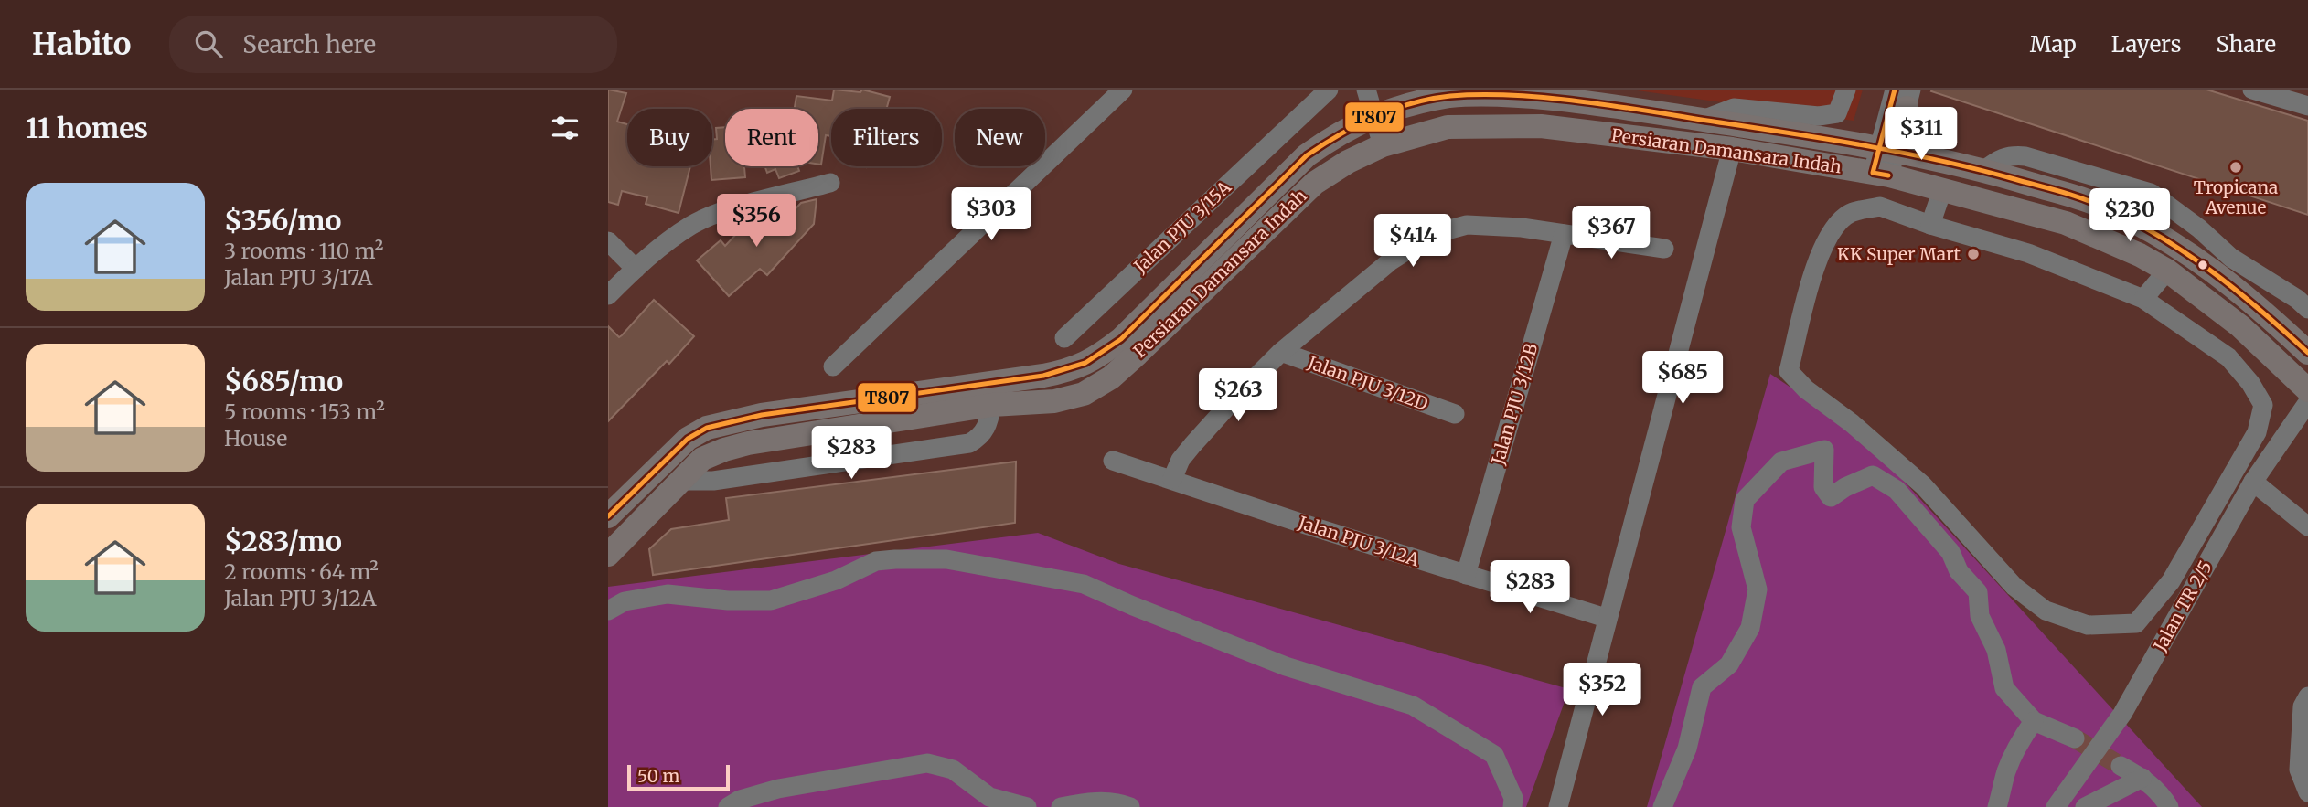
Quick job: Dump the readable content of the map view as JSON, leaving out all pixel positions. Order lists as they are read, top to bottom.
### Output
{
  "streets": {
    "main road": ["Persiaran Damansara Indah"],
    "street": [
      "Jalan PJU 3/15A",
      "Jalan PJU 3/12D",
      "Jalan PJU 3/12B",
      "Jalan PJU 3/12A",
      "Jalan TR 2/5"
    ]
  },
  "crossings": [
    ["Jalan PJU 3/12B", "Jalan PJU 3/12A"]
  ],
  "places": ["Tropicana Avenue", "KK Super Mart"],
  "lines": ["transit line T807"],
  "scale_bar": "50 m",
  "page": {
    "header": "Habito",
    "search": "Search here",
    "nav": ["Map", "Layers", "Share"],
    "heading": "11 homes",
    "price": [
      "$311",
      "$303",
      "$230",
      "$356",
      "$367",
      "$414",
      "$685",
      "$263",
      "$283",
      "$283",
      "$352"
    ],
    "chip": [
      "Buy",
      "Rent",
      "Filters",
      "New"
    ],
    "list": [
      {
        "name": "$356/mo",
        "note": "3 rooms · 110 m² · Jalan PJU 3/17A"
      },
      {
        "name": "$685/mo",
        "note": "5 rooms · 153 m² · House"
      },
      {
        "name": "$283/mo",
        "note": "2 rooms · 64 m² · Jalan PJU 3/12A"
      }
    ],
    "scale": "50 m"
  }
}
